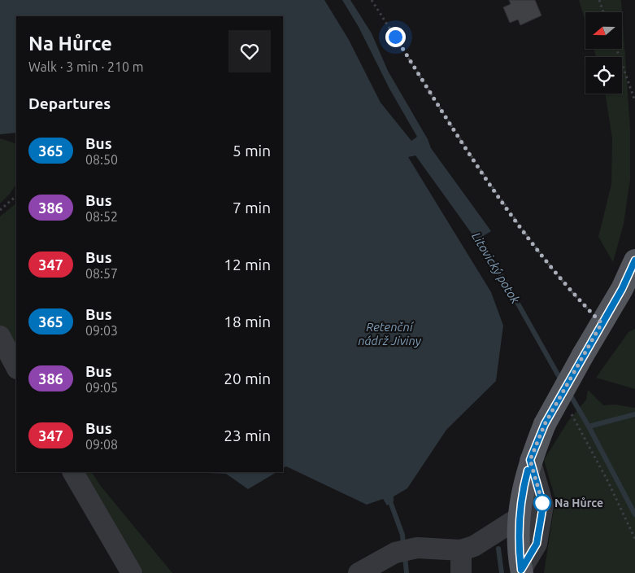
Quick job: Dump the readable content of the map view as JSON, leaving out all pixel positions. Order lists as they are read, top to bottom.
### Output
{
  "water": ["Litovický potok", "Retenční nádrž Jiviny"],
  "places": ["Na Hůrce"],
  "lines": ["bus line 365"],
  "north": "left",
  "page": {
    "heading": [
      ["Na Hůrce", "Walk · 3 min · 210 m"],
      "Departures"
    ],
    "list": [
      {
        "mark": "365",
        "name": "Bus",
        "note": "08:50",
        "value": "5 min"
      },
      {
        "mark": "386",
        "name": "Bus",
        "note": "08:52",
        "value": "7 min"
      },
      {
        "mark": "347",
        "name": "Bus",
        "note": "08:57",
        "value": "12 min"
      },
      {
        "mark": "365",
        "name": "Bus",
        "note": "09:03",
        "value": "18 min"
      },
      {
        "mark": "386",
        "name": "Bus",
        "note": "09:05",
        "value": "20 min"
      },
      {
        "mark": "347",
        "name": "Bus",
        "note": "09:08",
        "value": "23 min"
      }
    ]
  }
}
